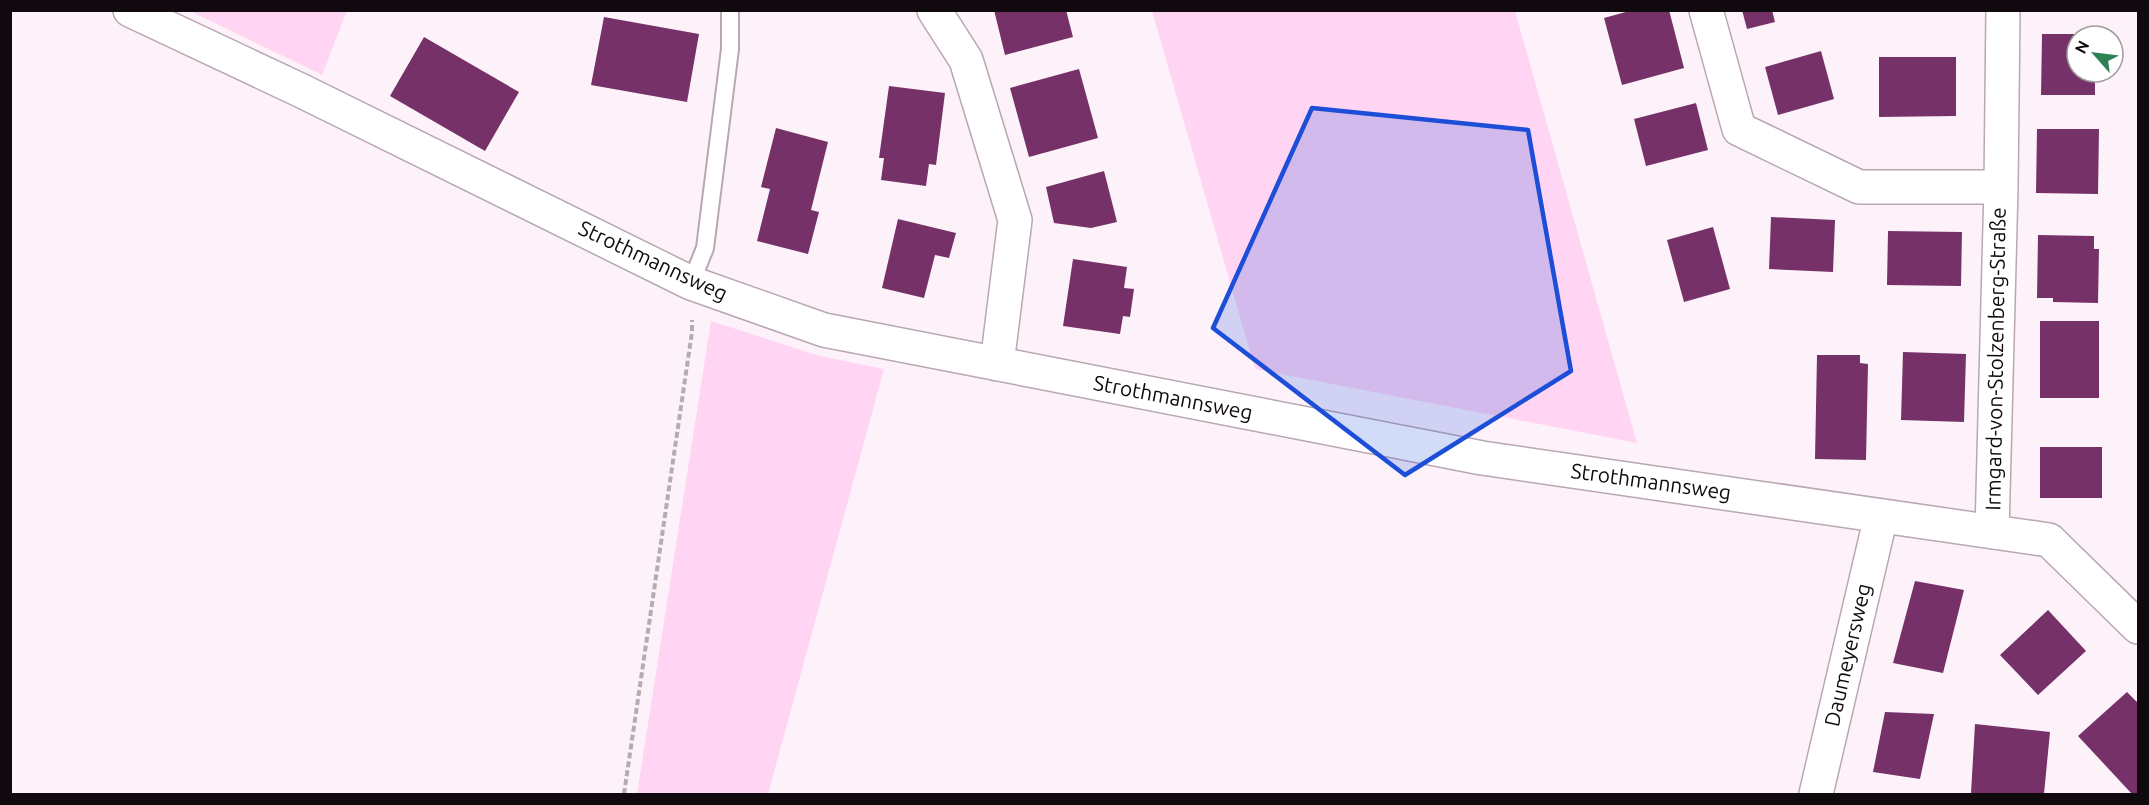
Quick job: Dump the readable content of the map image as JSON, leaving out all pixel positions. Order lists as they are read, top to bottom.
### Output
{
  "streets": {
    "street": ["Strothmannsweg", "Irmgard-von-Stolzenberg-Straße", "Daumeyersweg"]
  },
  "crossings": [
    ["Strothmannsweg", "Irmgard-von-Stolzenberg-Straße"],
    ["Strothmannsweg", "Daumeyersweg"]
  ],
  "north": "top left"
}
